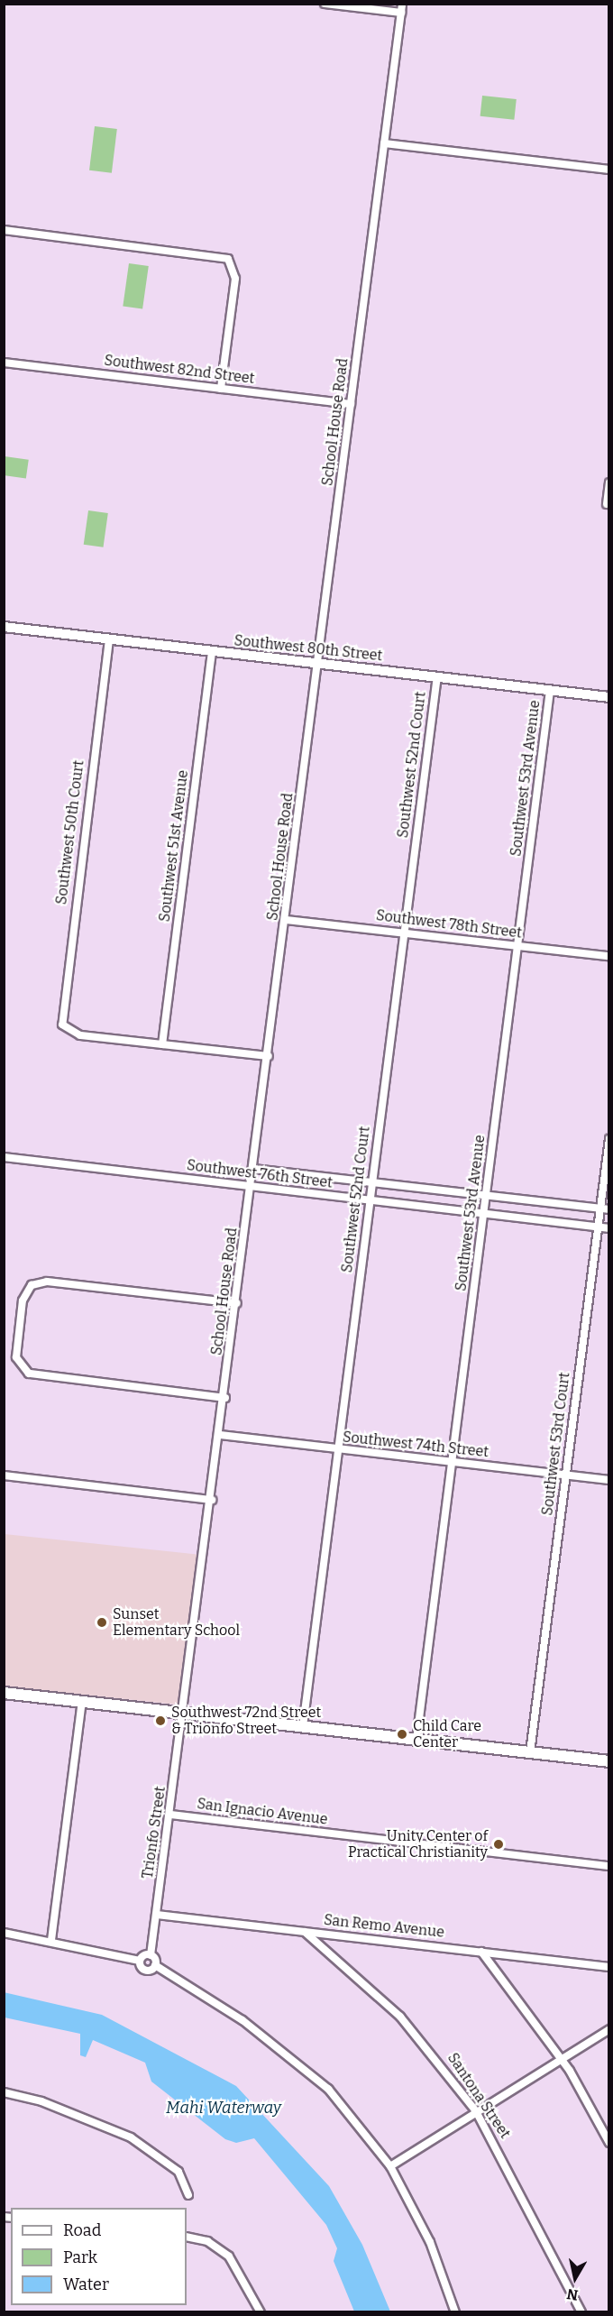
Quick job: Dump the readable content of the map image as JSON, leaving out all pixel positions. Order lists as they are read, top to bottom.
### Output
{
  "streets": {
    "street": [
      "Southwest 82nd Street",
      "School House Road",
      "Southwest 80th Street",
      "Southwest 52nd Court",
      "Southwest 53rd Avenue",
      "Southwest 50th Court",
      "Southwest 51st Avenue",
      "Southwest 78th Street",
      "Southwest 76th Street",
      "Southwest 53rd Court",
      "Southwest 74th Street",
      "San Ignacio Avenue",
      "Trionfo Street",
      "San Remo Avenue",
      "Santona Street"
    ]
  },
  "crossings": [
    ["Southwest 82nd Street", "School House Road"],
    ["School House Road", "Southwest 80th Street"],
    ["School House Road", "Southwest 78th Street"],
    ["School House Road", "Southwest 76th Street"],
    ["School House Road", "Southwest 74th Street"],
    ["School House Road", "Trionfo Street"],
    ["Southwest 80th Street", "Southwest 52nd Court"],
    ["Southwest 80th Street", "Southwest 53rd Avenue"],
    ["Southwest 80th Street", "Southwest 50th Court"],
    ["Southwest 80th Street", "Southwest 51st Avenue"],
    ["Southwest 52nd Court", "Southwest 78th Street"],
    ["Southwest 52nd Court", "Southwest 76th Street"],
    ["Southwest 52nd Court", "Southwest 74th Street"],
    ["Southwest 53rd Avenue", "Southwest 78th Street"],
    ["Southwest 53rd Avenue", "Southwest 76th Street"],
    ["Southwest 53rd Avenue", "Southwest 74th Street"],
    ["Southwest 50th Court", "Southwest 51st Avenue"],
    ["Southwest 76th Street", "Southwest 53rd Court"],
    ["Southwest 53rd Court", "Southwest 74th Street"],
    ["San Ignacio Avenue", "Trionfo Street"],
    ["Trionfo Street", "San Remo Avenue"],
    ["San Remo Avenue", "Santona Street"]
  ],
  "water": ["Mahi Waterway"],
  "places": [
    "Sunset Elementary School",
    "Southwest 72nd Street & Trionfo Street",
    "Child Care Center",
    "Unity Center of Practical Christianity"
  ],
  "legend": ["Road", "Park", "Water"],
  "north": "bottom"
}
